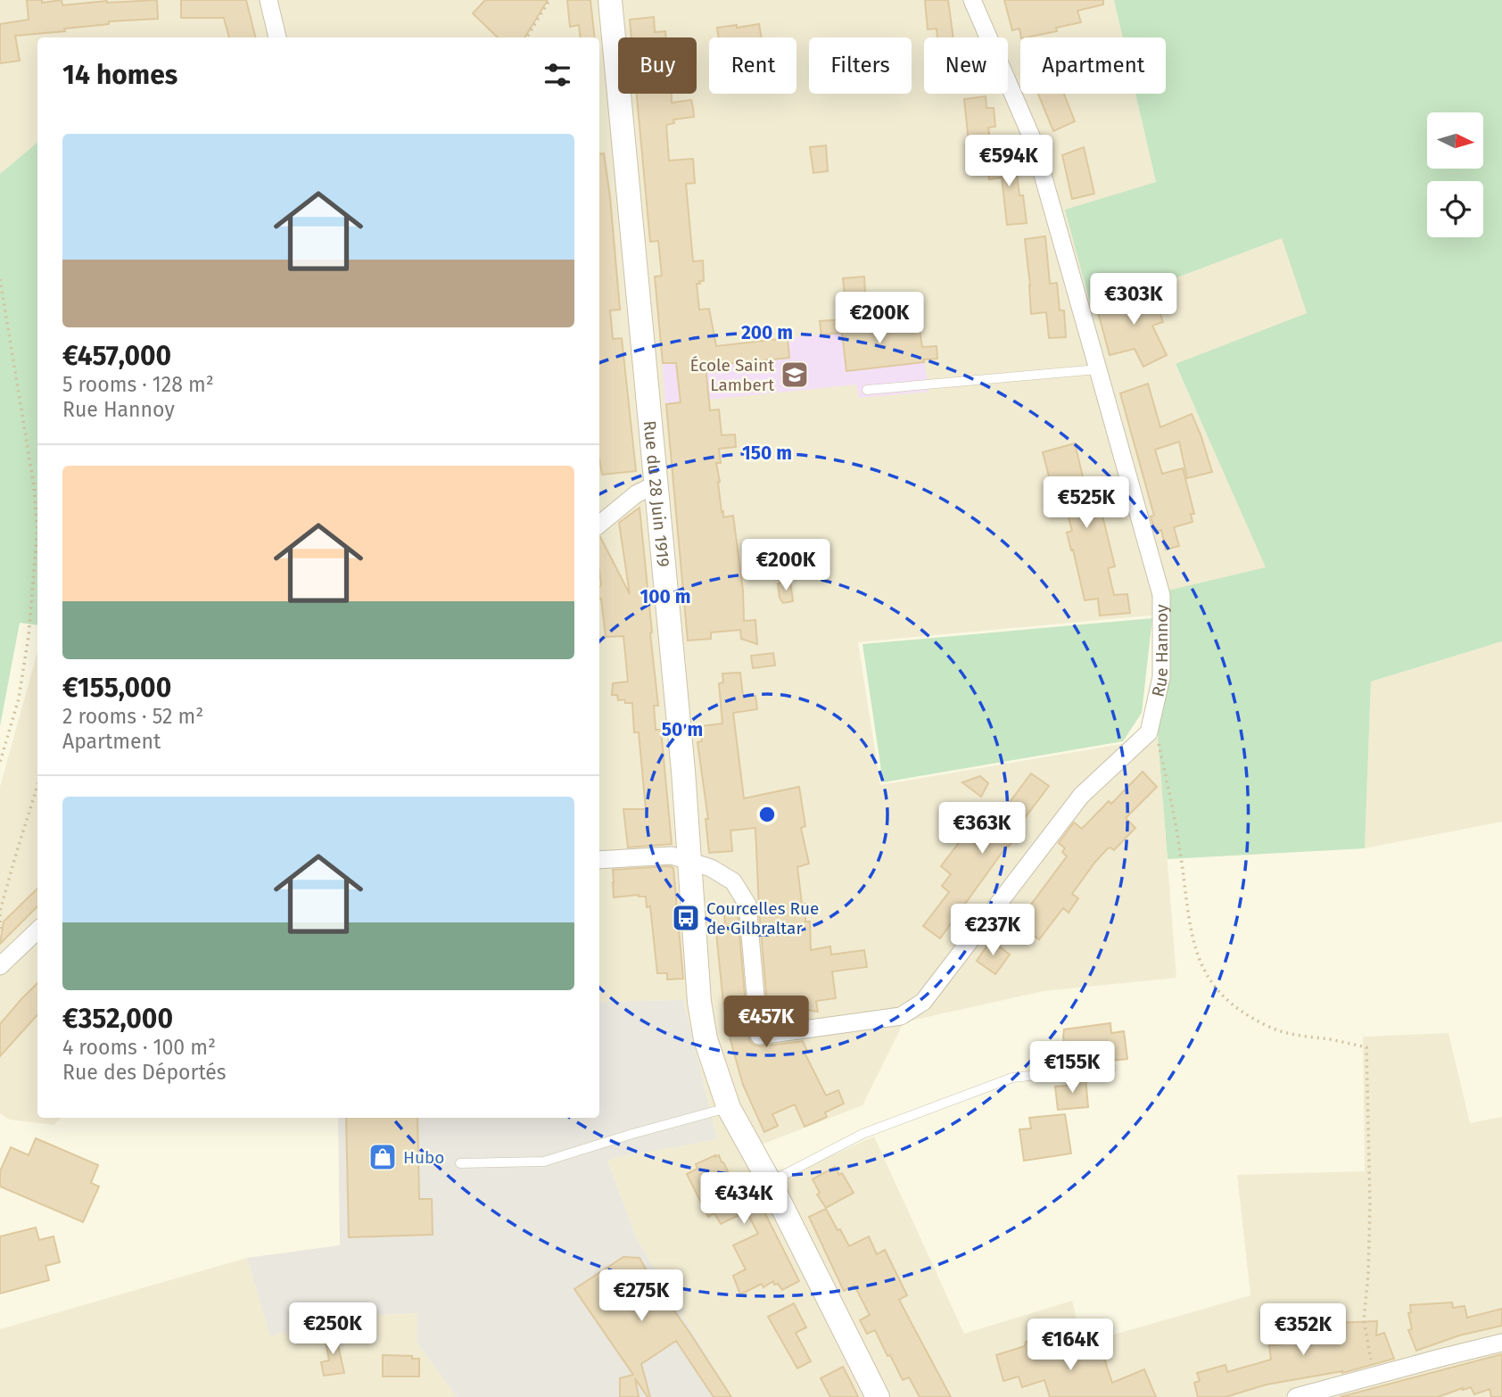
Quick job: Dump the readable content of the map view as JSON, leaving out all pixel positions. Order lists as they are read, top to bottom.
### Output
{
  "streets": {
    "main road": ["Rue du 28 Juin 1919"],
    "street": ["Rue Hannoy"]
  },
  "crossings": [
    ["Rue du 28 Juin 1919", "Rue Hannoy"]
  ],
  "places": {
    "school or university": ["École Saint Lambert"],
    "bus stop": ["Courcelles Rue de Gilbraltar"],
    "shop": ["Hubo"]
  },
  "north": "right",
  "page": {
    "chip": [
      "Buy",
      "Rent",
      "Filters",
      "New",
      "Apartment"
    ],
    "heading": "14 homes",
    "list": [
      {
        "name": "€457,000",
        "note": "5 rooms · 128 m² · Rue Hannoy"
      },
      {
        "name": "€155,000",
        "note": "2 rooms · 52 m² · Apartment"
      },
      {
        "name": "€352,000",
        "note": "4 rooms · 100 m² · Rue des Déportés"
      }
    ],
    "price": [
      "€594K",
      "€303K",
      "€200K",
      "€525K",
      "€200K",
      "€363K",
      "€237K",
      "€457K",
      "€155K",
      "€434K",
      "€275K",
      "€250K",
      "€352K",
      "€164K"
    ]
  },
  "rings": [
    "200 m",
    "150 m",
    "100 m",
    "50 m"
  ]
}
